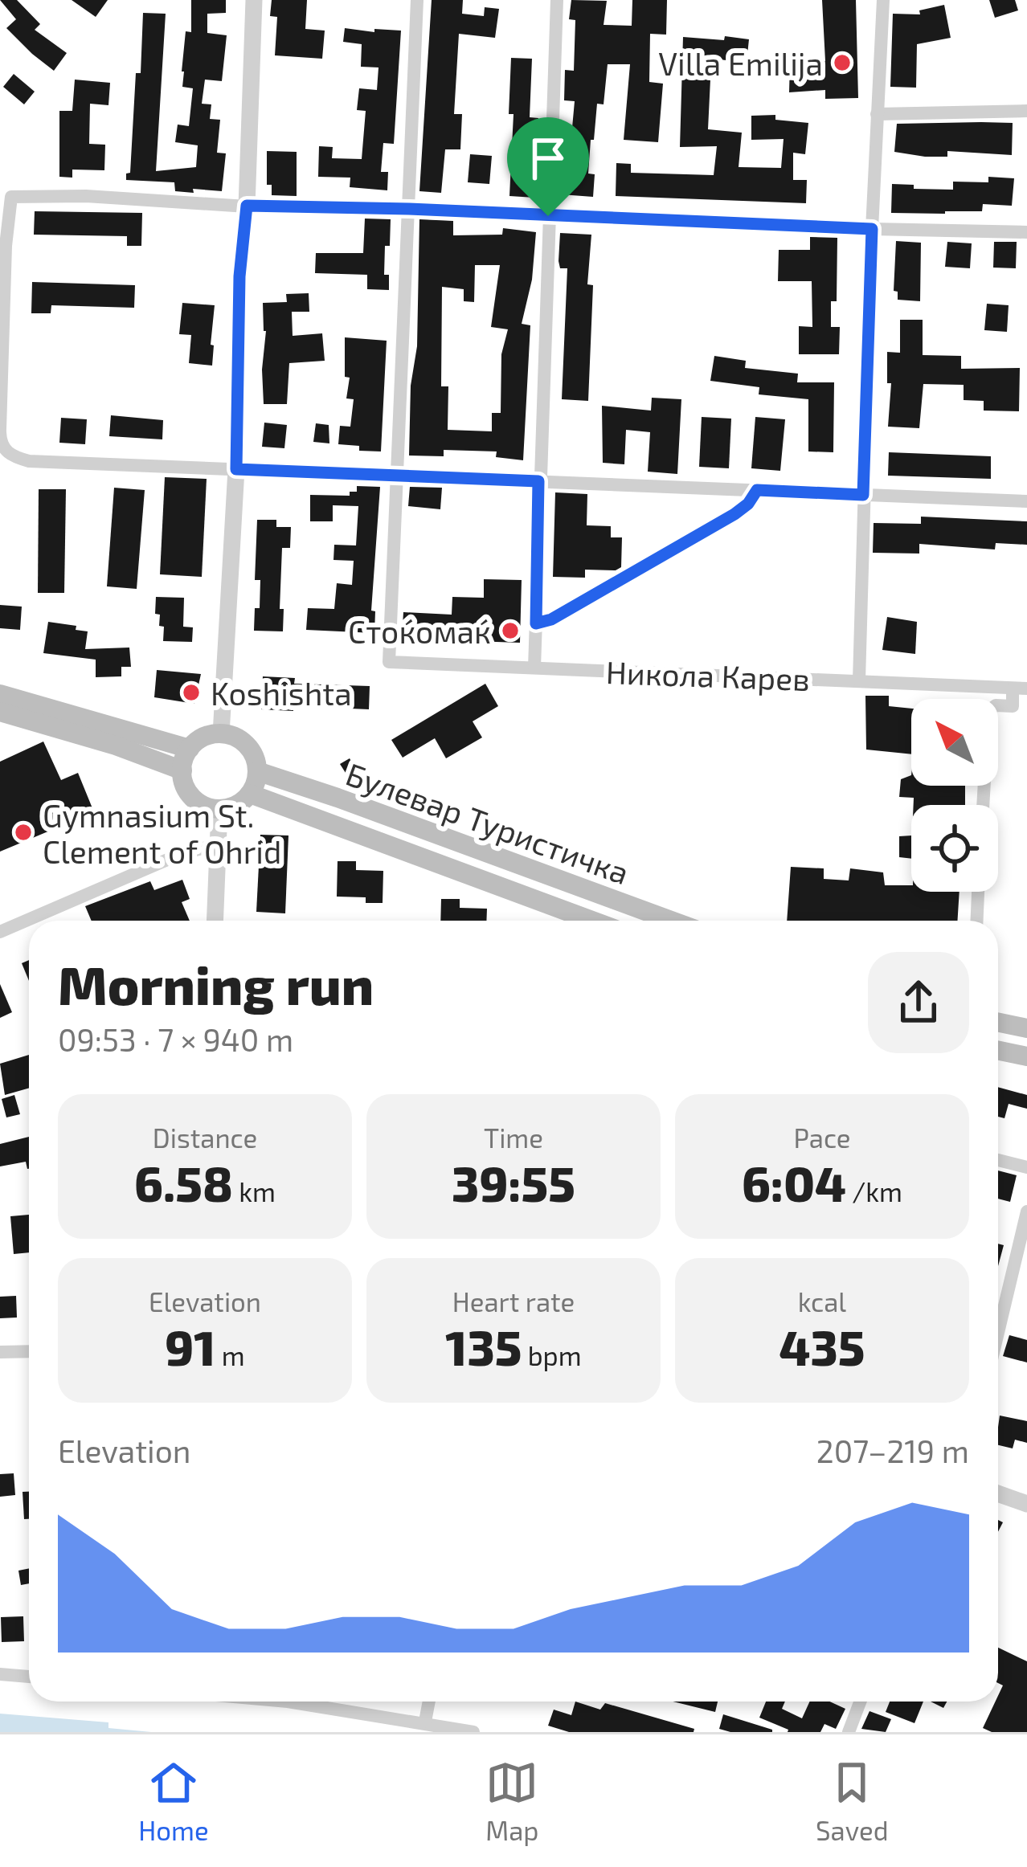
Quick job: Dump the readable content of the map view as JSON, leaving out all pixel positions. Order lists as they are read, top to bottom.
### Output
{
  "streets": {
    "main road": ["Булевар Туристичка"],
    "street": ["Никола Карев"]
  },
  "places": [
    "Villa Emilija",
    "Стоќомаќ",
    "Koshishta",
    "Gymnasium St. Clement of Ohrid"
  ],
  "north": "top left",
  "page": {
    "heading": ["Morning run", "09:53 · 7 × 940 m"],
    "stats": [
      ["Distance", "6.58 km"],
      ["Time", "39:55"],
      ["Pace", "6:04 /km"],
      ["Elevation", "91 m"],
      ["Heart rate", "135 bpm"],
      ["kcal", "435"]
    ],
    "chart": ["Elevation", "207–219 m"],
    "tabs": ["Home", "Map", "Saved"]
  }
}
